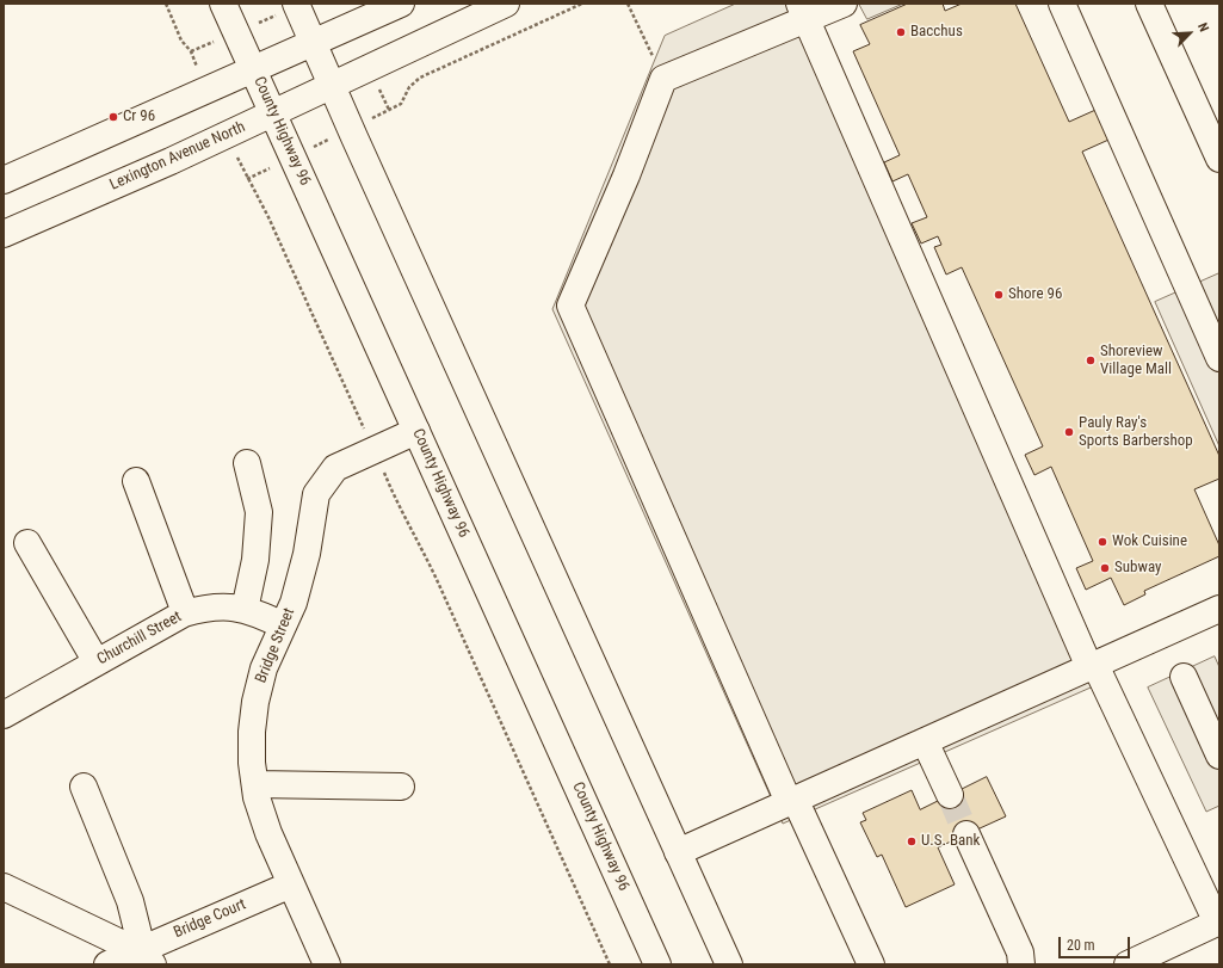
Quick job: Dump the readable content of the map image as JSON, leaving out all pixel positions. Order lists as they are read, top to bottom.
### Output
{
  "streets": {
    "main road": [
      "County Highway 96",
      "Lexington Avenue North",
      "Churchill Street",
      "Bridge Street",
      "Bridge Court"
    ]
  },
  "crossings": [
    ["County Highway 96", "Lexington Avenue North"],
    ["County Highway 96", "Bridge Street"],
    ["Churchill Street", "Bridge Street"],
    ["Bridge Street", "Bridge Court"]
  ],
  "places": [
    "Bacchus",
    "Cr 96",
    "Shore 96",
    "Shoreview Village Mall",
    "Pauly Ray's Sports Barbershop",
    "Wok Cuisine",
    "Subway",
    "U.S. Bank"
  ],
  "scale_bar": "20 m",
  "north": "top right"
}
